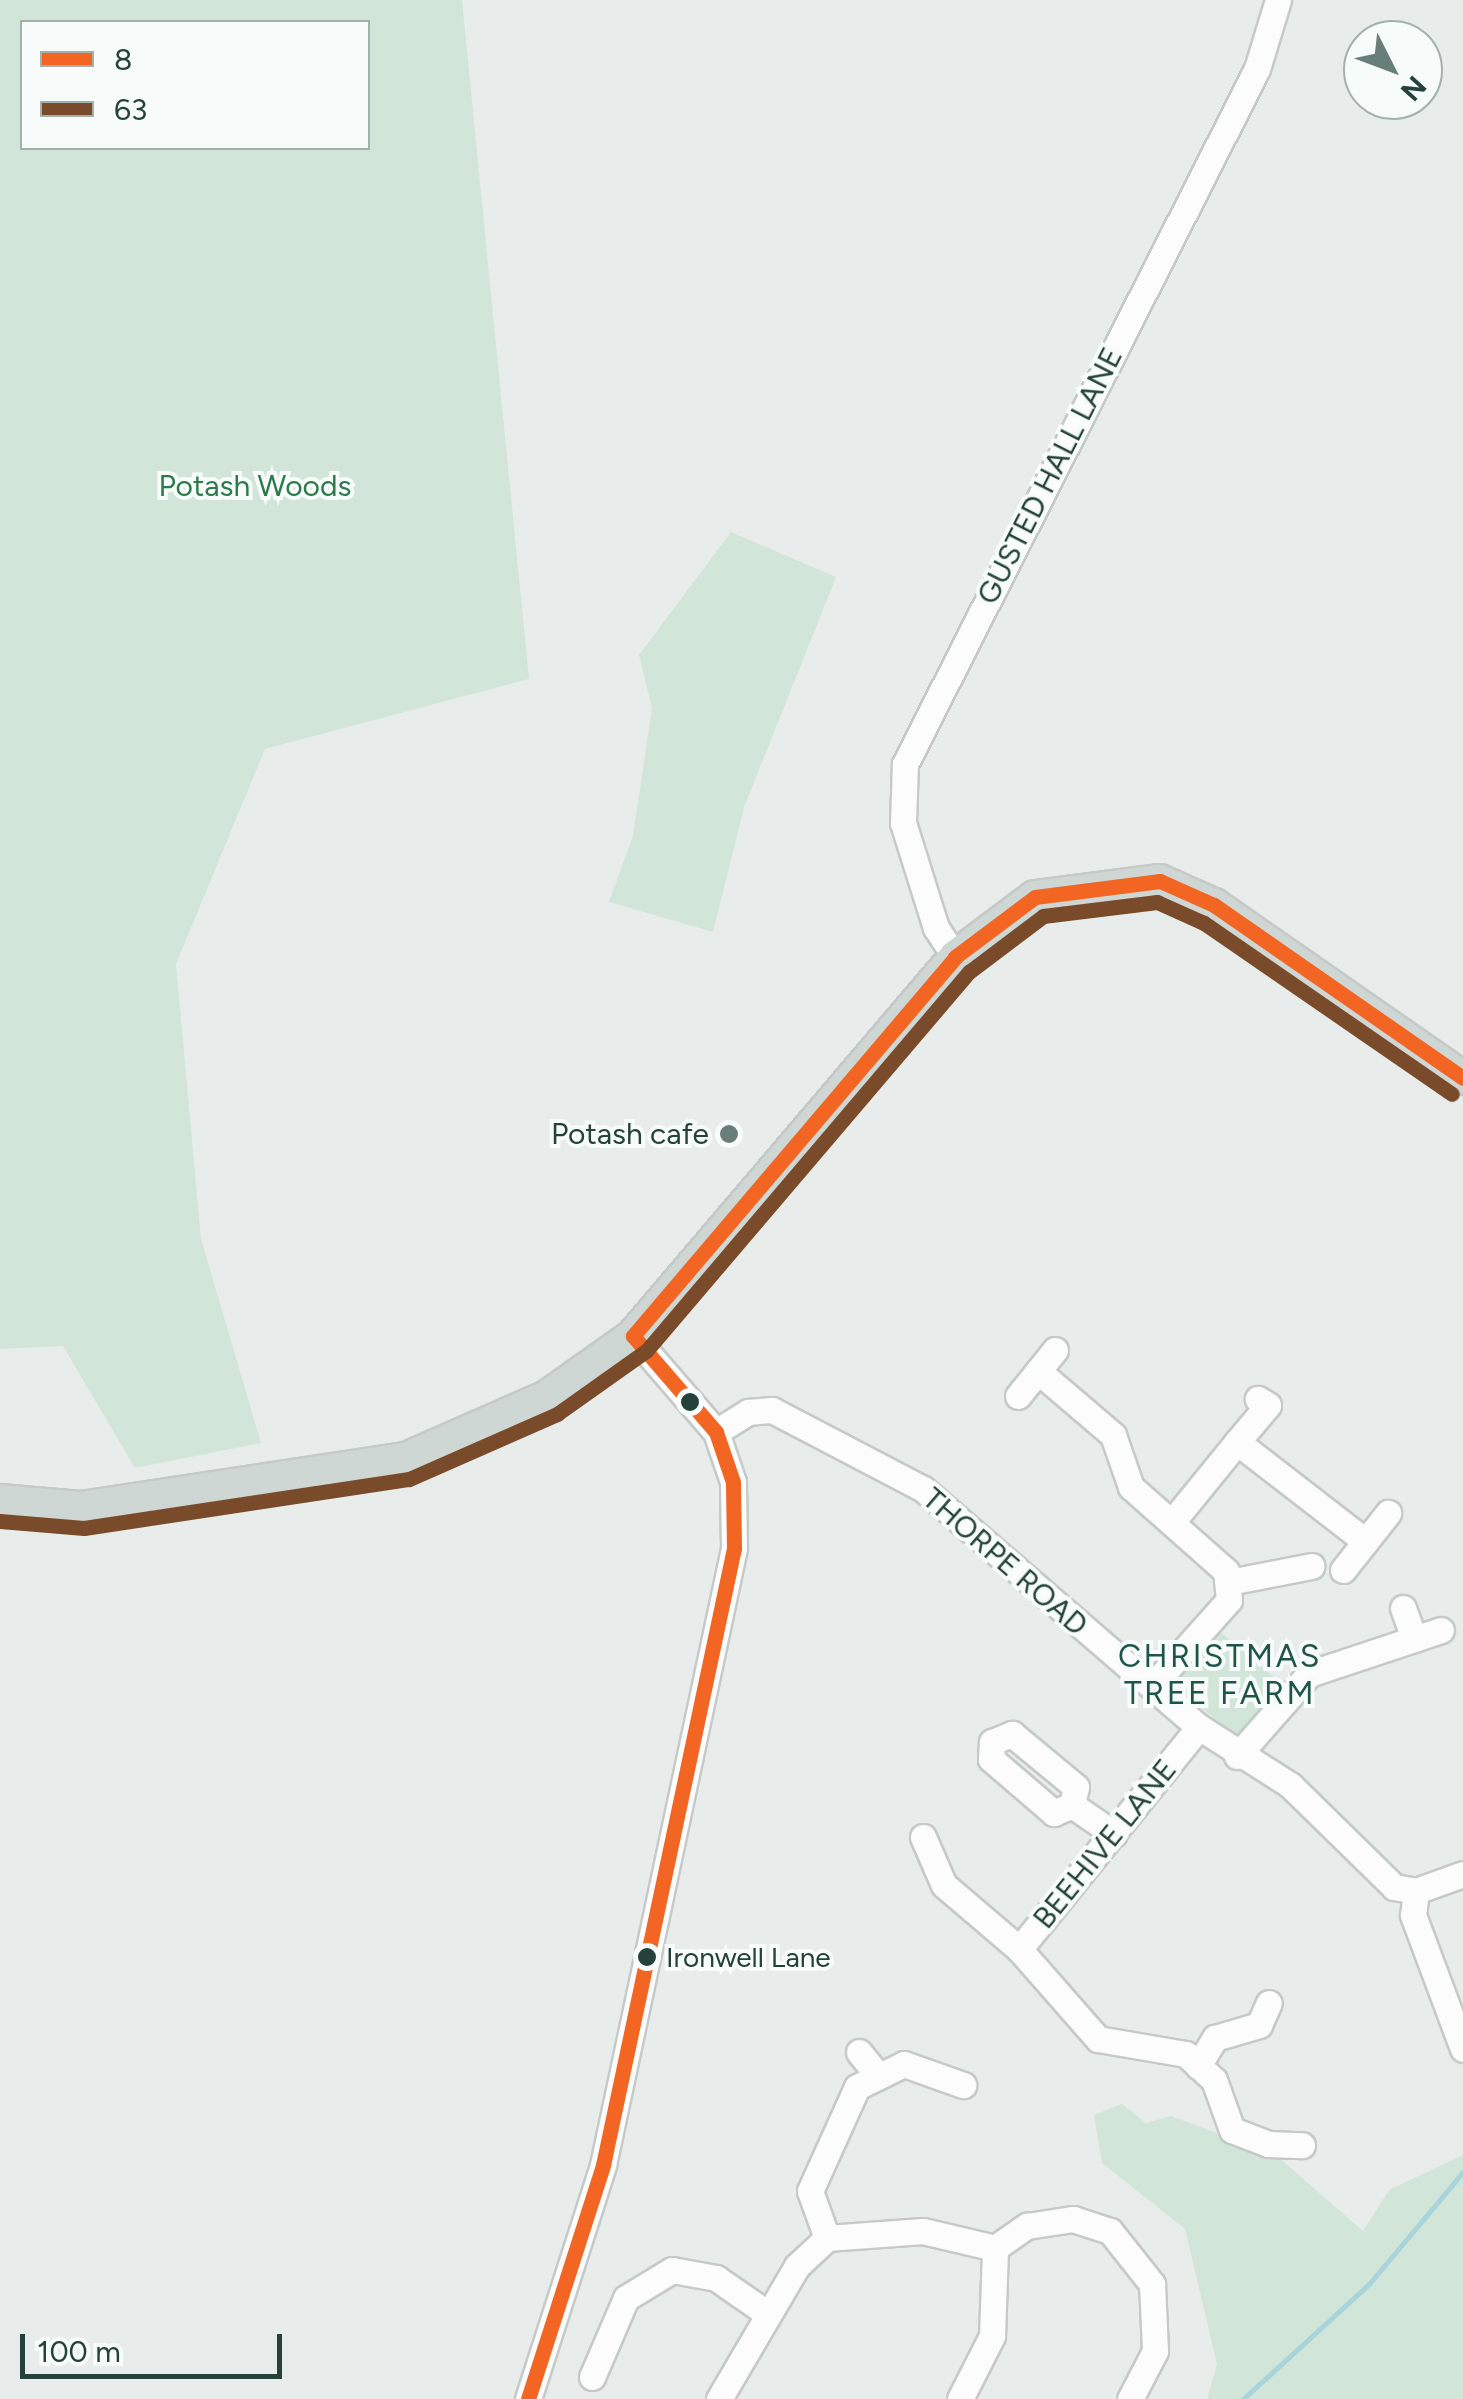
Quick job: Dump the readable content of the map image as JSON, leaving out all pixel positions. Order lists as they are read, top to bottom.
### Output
{
  "streets": {
    "street": ["GUSTED HALL LANE", "THORPE ROAD", "BEEHIVE LANE"]
  },
  "crossings": [
    ["THORPE ROAD", "BEEHIVE LANE"]
  ],
  "districts": ["CHRISTMAS TREE FARM"],
  "parks": ["Potash Woods"],
  "places": ["Potash cafe", "Ironwell Lane"],
  "lines": ["transit line 8", "transit line 63"],
  "legend": ["8", "63"],
  "scale_bar": "100 m",
  "north": "bottom right"
}
